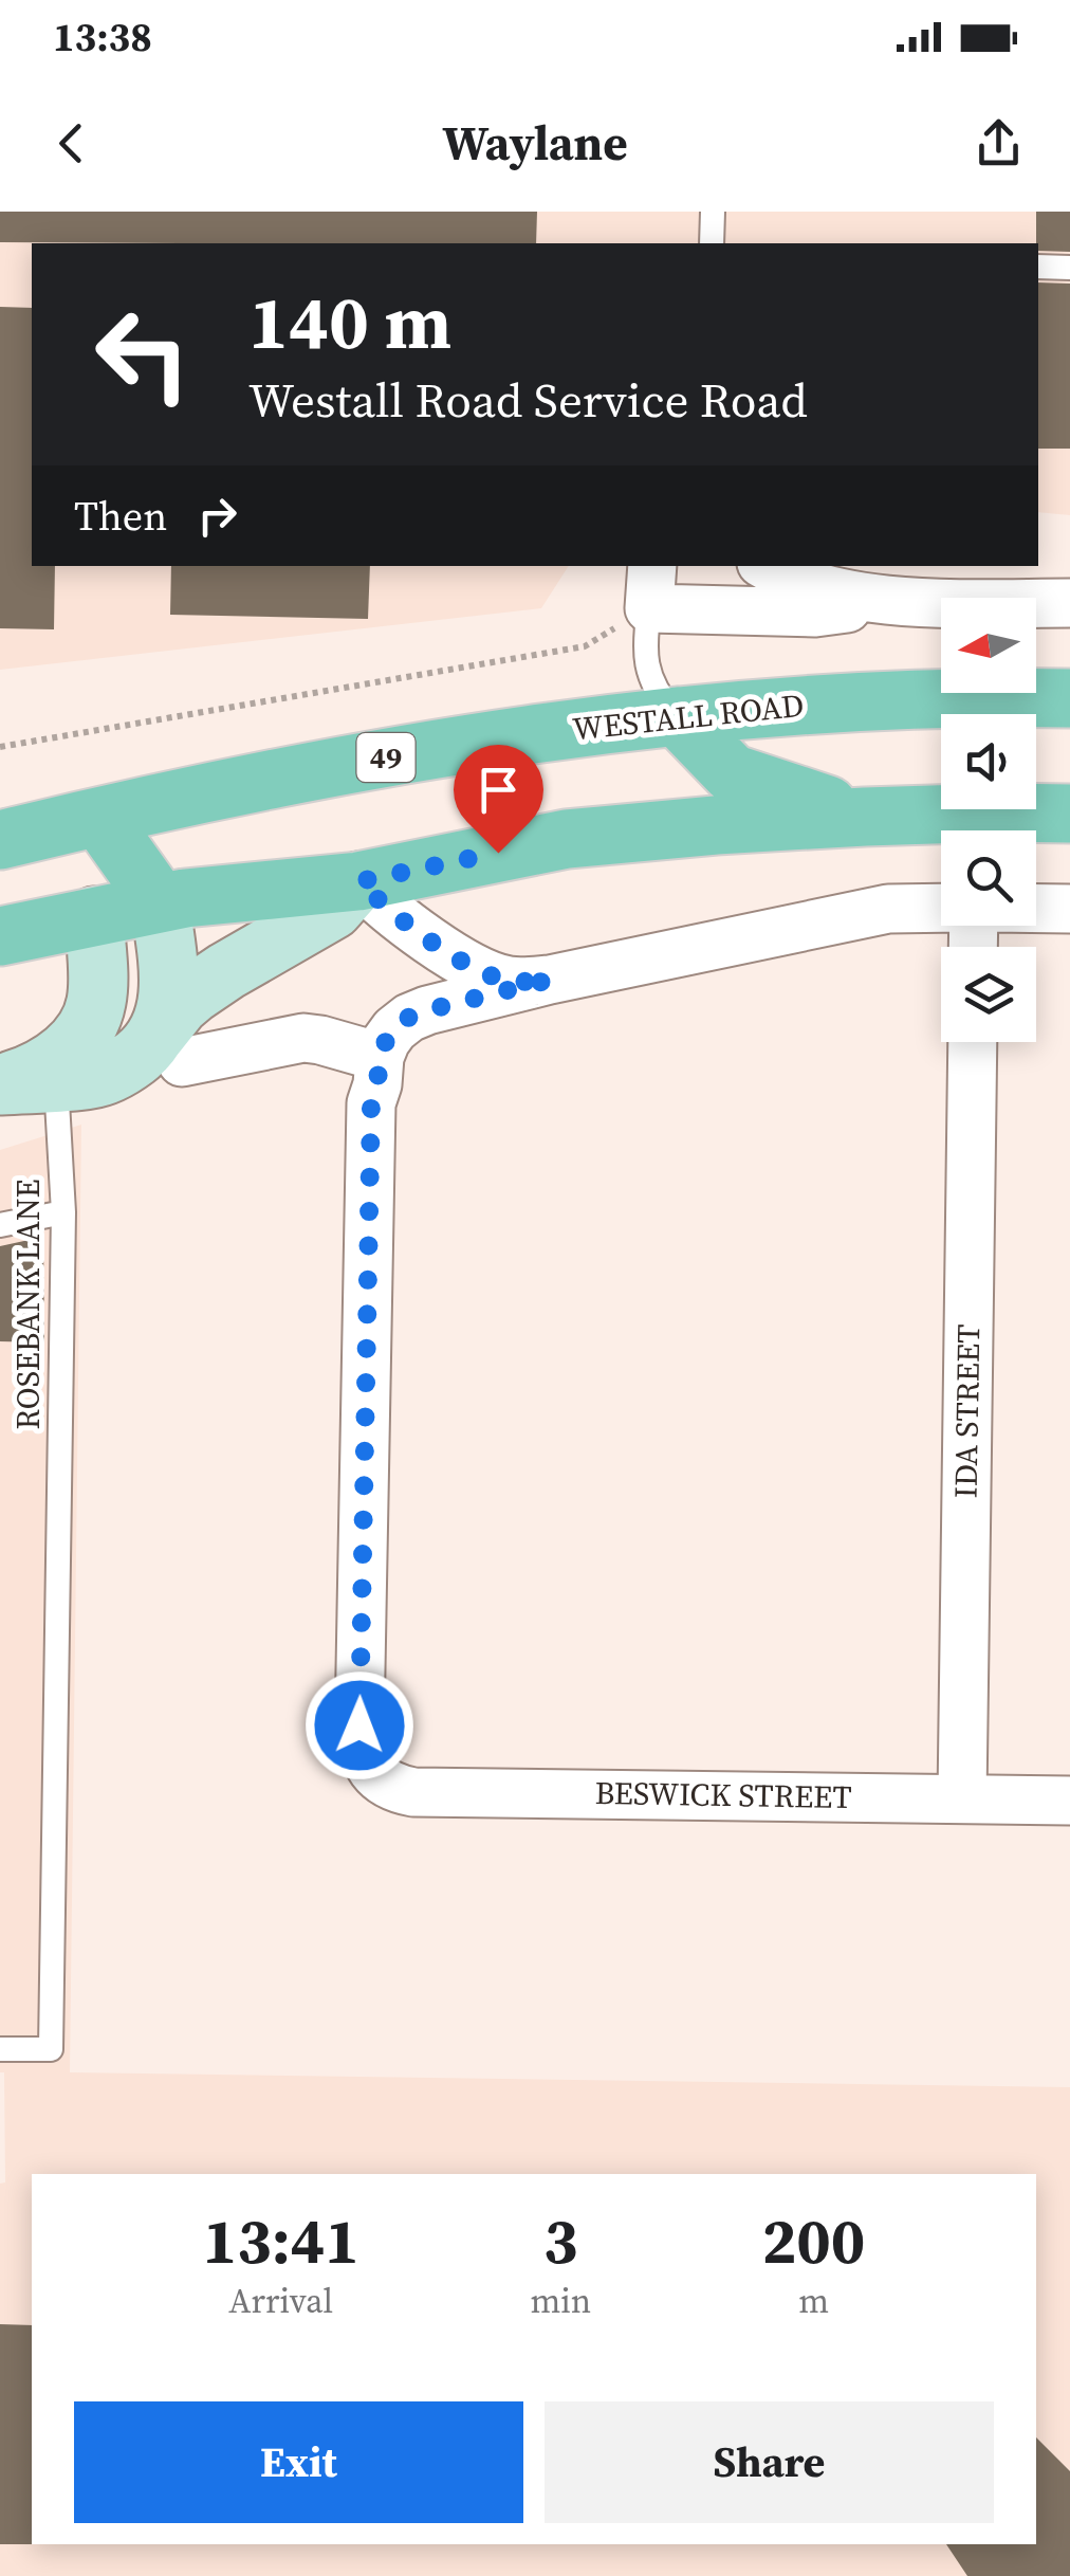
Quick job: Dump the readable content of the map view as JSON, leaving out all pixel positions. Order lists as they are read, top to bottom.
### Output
{
  "streets": {
    "main road": ["WESTALL ROAD", "49"],
    "street": ["IDA STREET", "BESWICK STREET"],
    "lane": ["ROSEBANK LANE"]
  },
  "crossings": [
    ["IDA STREET", "BESWICK STREET"]
  ],
  "north": "left",
  "page": {
    "status": "13:38",
    "header": "Waylane",
    "turn": ["140 m", "Westall Road Service Road"],
    "then": "Then",
    "eta": [
      "13:41",
      "Arrival",
      "3",
      "min",
      "200",
      "m"
    ],
    "buttons": ["Exit", "Share"]
  }
}
